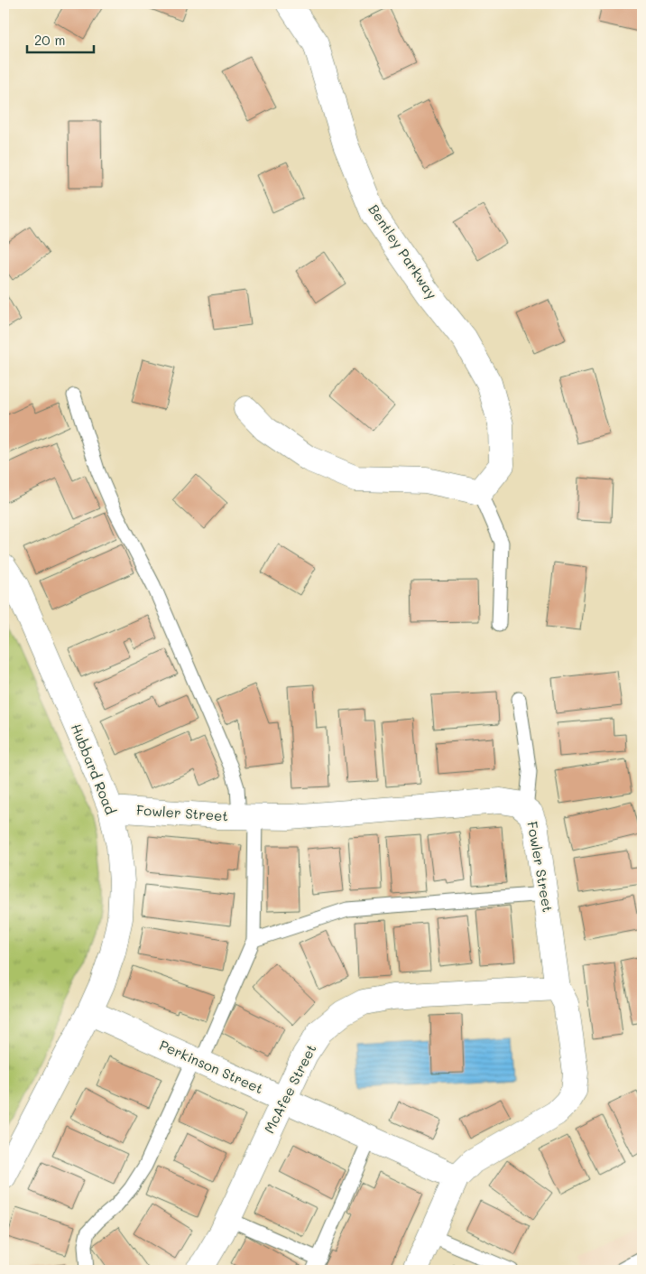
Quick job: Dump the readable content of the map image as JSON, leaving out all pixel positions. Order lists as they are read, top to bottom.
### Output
{
  "streets": {
    "street": [
      "Bentley Parkway",
      "Hubbard Road",
      "Fowler Street",
      "Perkinson Street",
      "McAfee Street"
    ]
  },
  "crossings": [
    ["Hubbard Road", "Fowler Street"],
    ["Hubbard Road", "Perkinson Street"],
    ["Fowler Street", "Perkinson Street"],
    ["Fowler Street", "McAfee Street"],
    ["Perkinson Street", "McAfee Street"]
  ],
  "scale_bar": "20 m"
}
